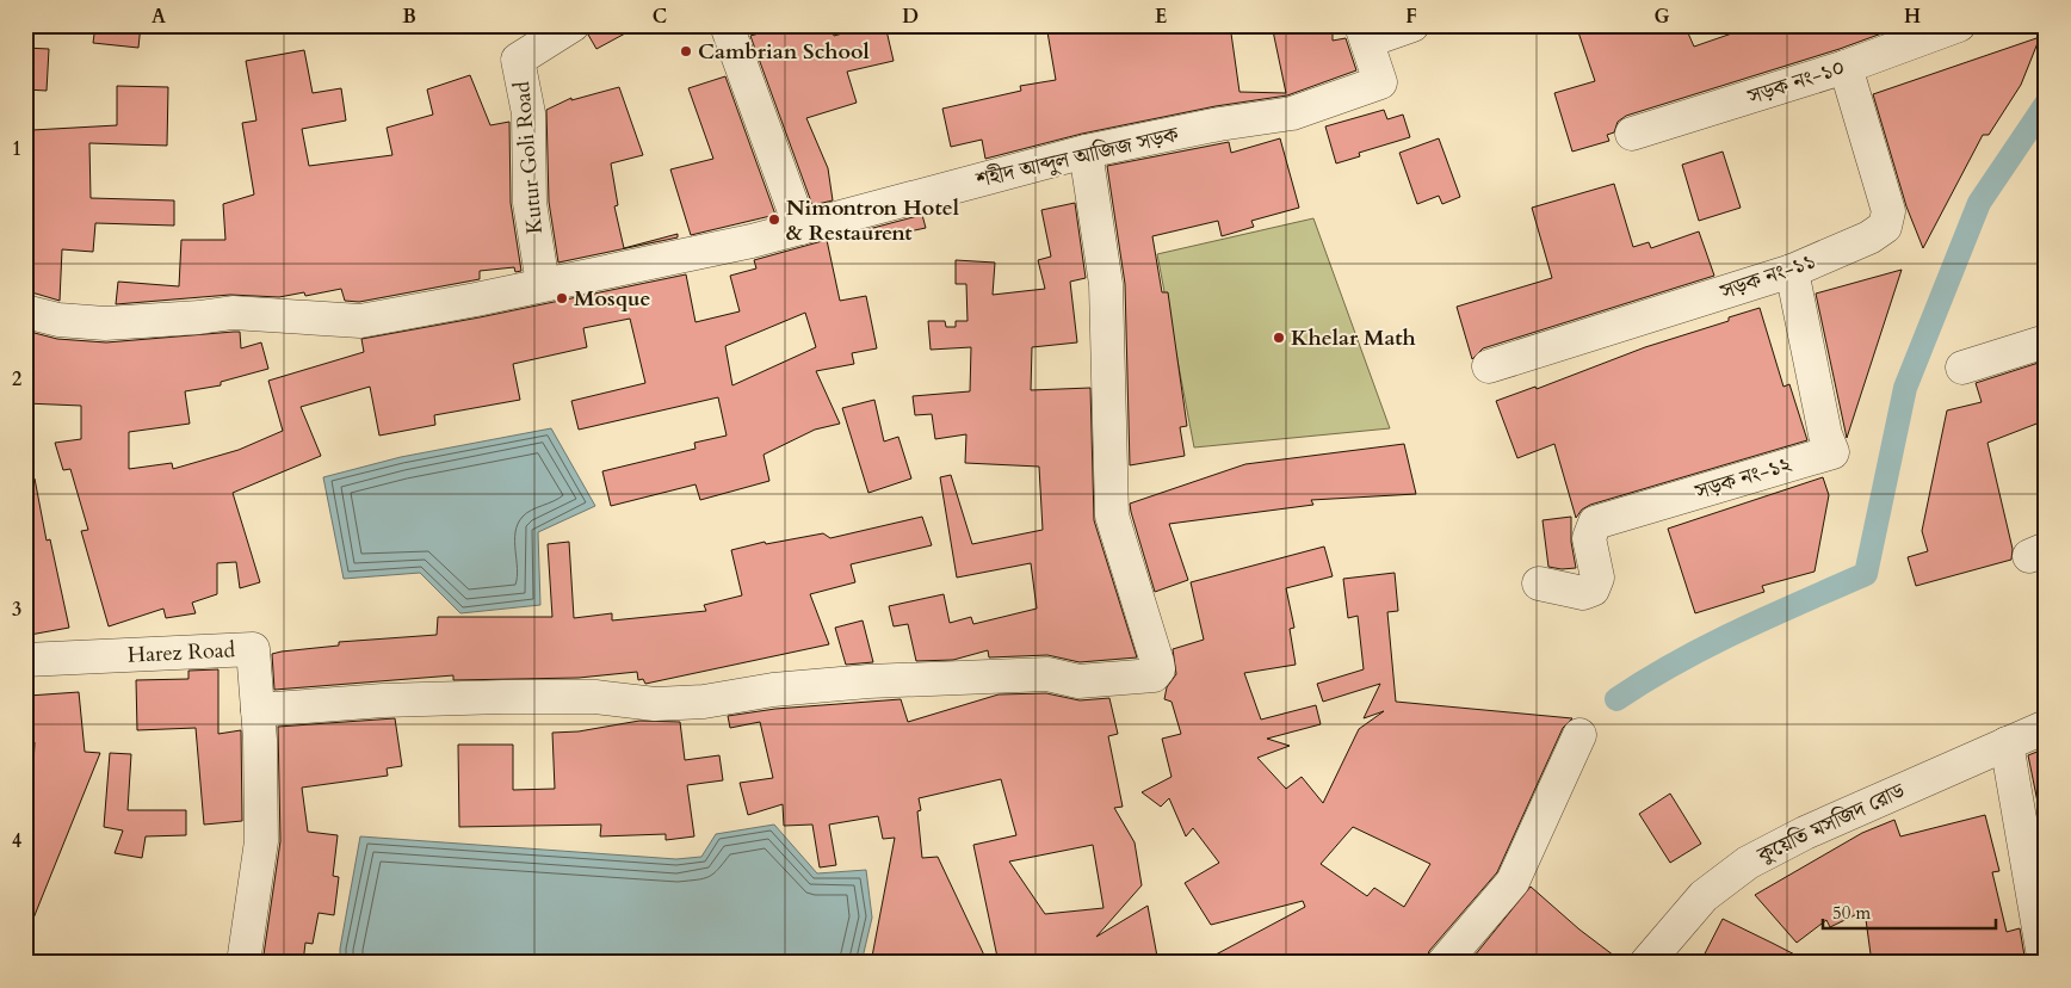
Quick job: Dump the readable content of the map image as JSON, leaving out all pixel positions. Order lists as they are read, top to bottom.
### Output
{
  "streets": {
    "street": [
      "সড়ক নং-১০",
      "Kutur Goli Road",
      "শহীদ আব্দুল আজিজ সড়ক",
      "সড়ক নং-১১",
      "সড়ক নং-১২",
      "Harez Road",
      "কুয়েতি মসজিদ রোড"
    ]
  },
  "crossings": [
    ["সড়ক নং-১০", "সড়ক নং-১১"],
    ["Kutur Goli Road", "শহীদ আব্দুল আজিজ সড়ক"],
    ["সড়ক নং-১১", "সড়ক নং-১২"]
  ],
  "places": [
    "Cambrian School",
    "Nimontron Hotel & Restaurent",
    "Mosque",
    "Khelar Math"
  ],
  "scale_bar": "50 m",
  "grid": {
    "columns": [
      "A",
      "B",
      "C",
      "D",
      "E",
      "F",
      "G",
      "H"
    ],
    "rows": [
      "1",
      "2",
      "3",
      "4"
    ]
  }
}
